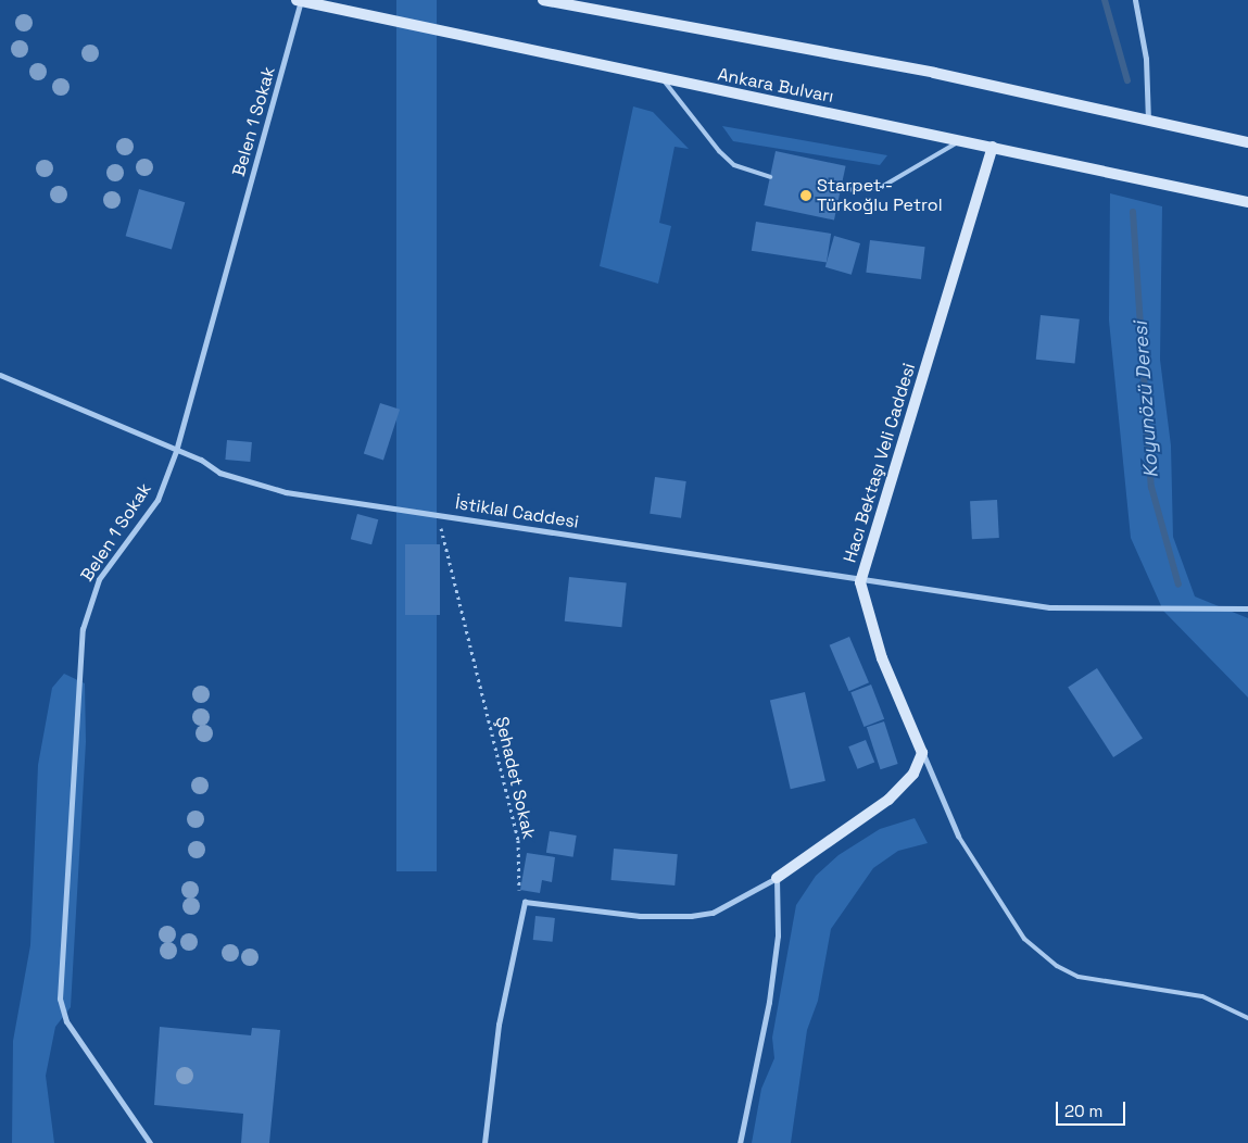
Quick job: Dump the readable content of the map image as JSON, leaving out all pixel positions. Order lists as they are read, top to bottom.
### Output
{
  "streets": {
    "main road": ["Ankara Bulvarı", "Hacı Bektaşı Veli Caddesi"],
    "street": ["Belen 1 Sokak", "İstiklal Caddesi"],
    "path": ["Şehadet Sokak"]
  },
  "crossings": [
    ["Ankara Bulvarı", "Belen 1 Sokak"],
    ["Ankara Bulvarı", "Hacı Bektaşı Veli Caddesi"],
    ["Belen 1 Sokak", "İstiklal Caddesi"],
    ["Hacı Bektaşı Veli Caddesi", "İstiklal Caddesi"],
    ["İstiklal Caddesi", "Şehadet Sokak"]
  ],
  "water": ["Koyunözü Deresi"],
  "places": ["Starpet - Türkoğlu Petrol"],
  "scale_bar": "20 m"
}
